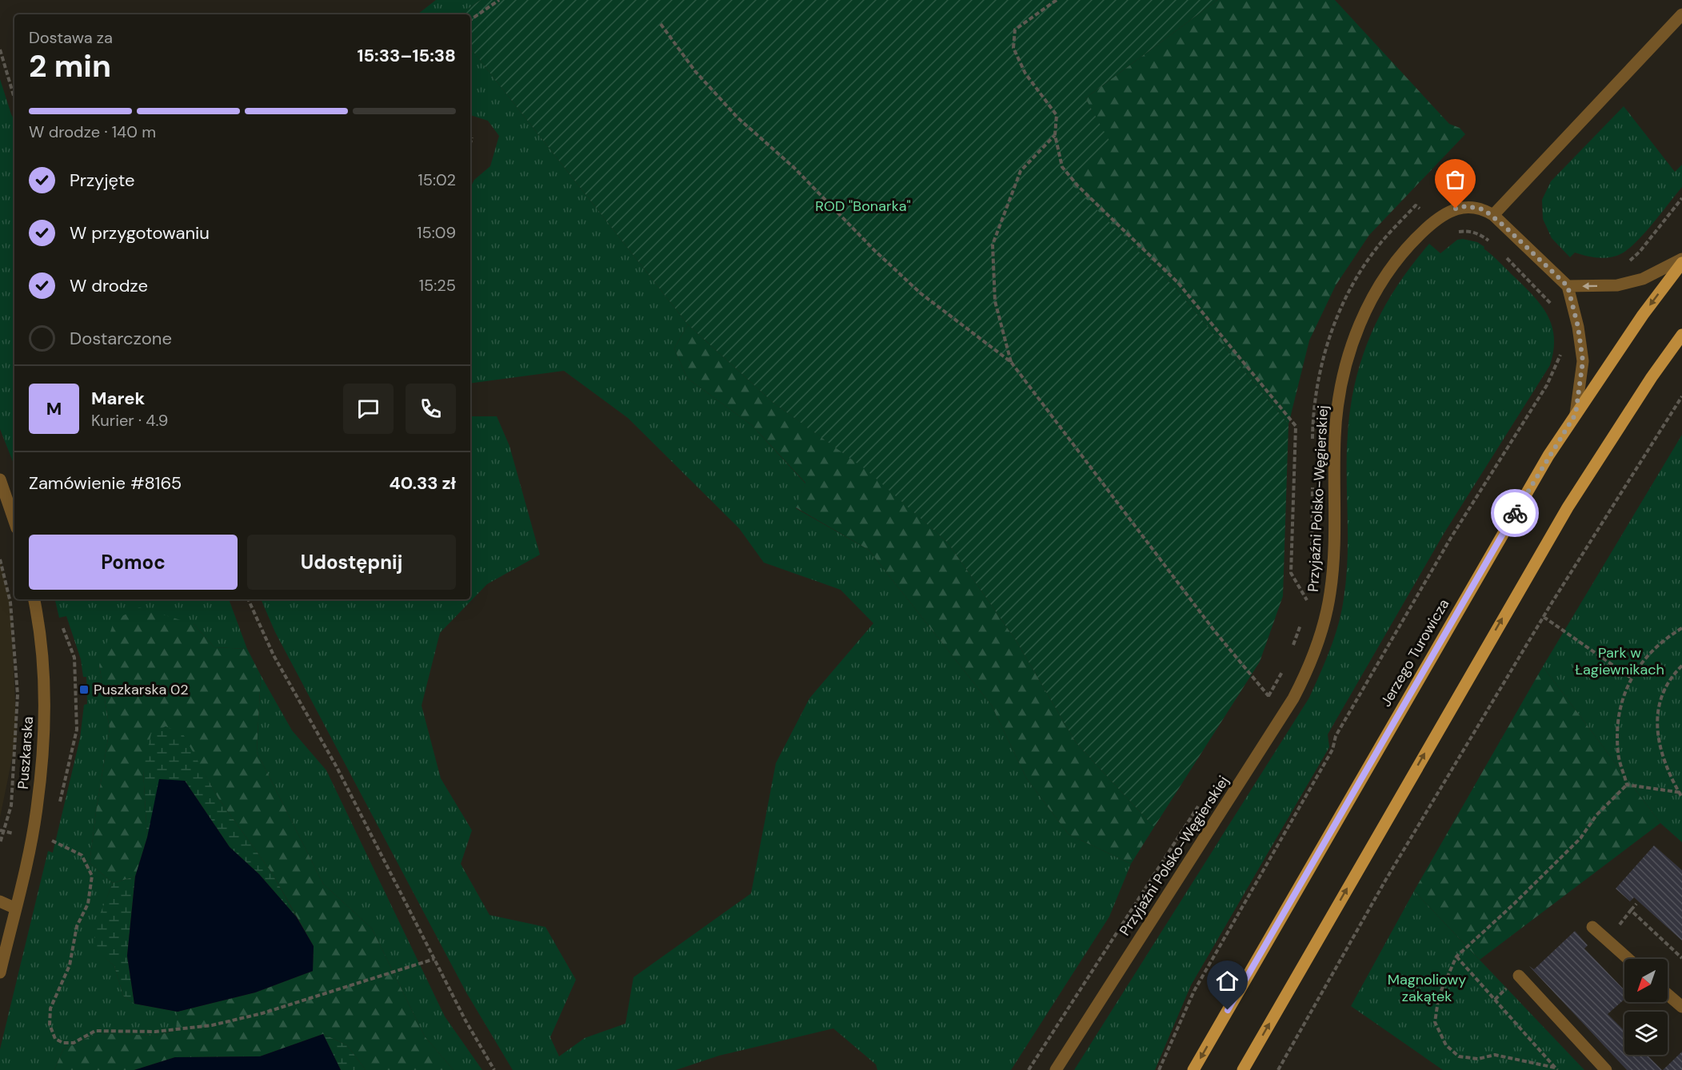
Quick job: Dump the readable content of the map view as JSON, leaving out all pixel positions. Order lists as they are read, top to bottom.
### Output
{
  "streets": {
    "main road": ["Jerzego Turowicza"],
    "street": ["Przyjaźni Polsko-Węgierskiej", "Puszkarska"]
  },
  "parks": ["ROD \"Bonarka\"", "Park w Łagiewnikach", "Magnoliowy zakątek"],
  "places": {
    "transit": ["Puszkarska 02"]
  },
  "north": "bottom left",
  "page": {
    "heading": ["2 min", "Dostawa za", "15:33–15:38"],
    "panel": [
      "Marek",
      "Kurier · 4.9",
      "Zamówienie #8165",
      "40.33 zł"
    ],
    "bar": "W drodze · 140 m",
    "list": [
      ["Przyjęte", "15:02"],
      ["W przygotowaniu", "15:09"],
      ["W drodze", "15:25"],
      "Dostarczone"
    ],
    "round": "M",
    "buttons": ["Pomoc", "Udostępnij"]
  }
}
